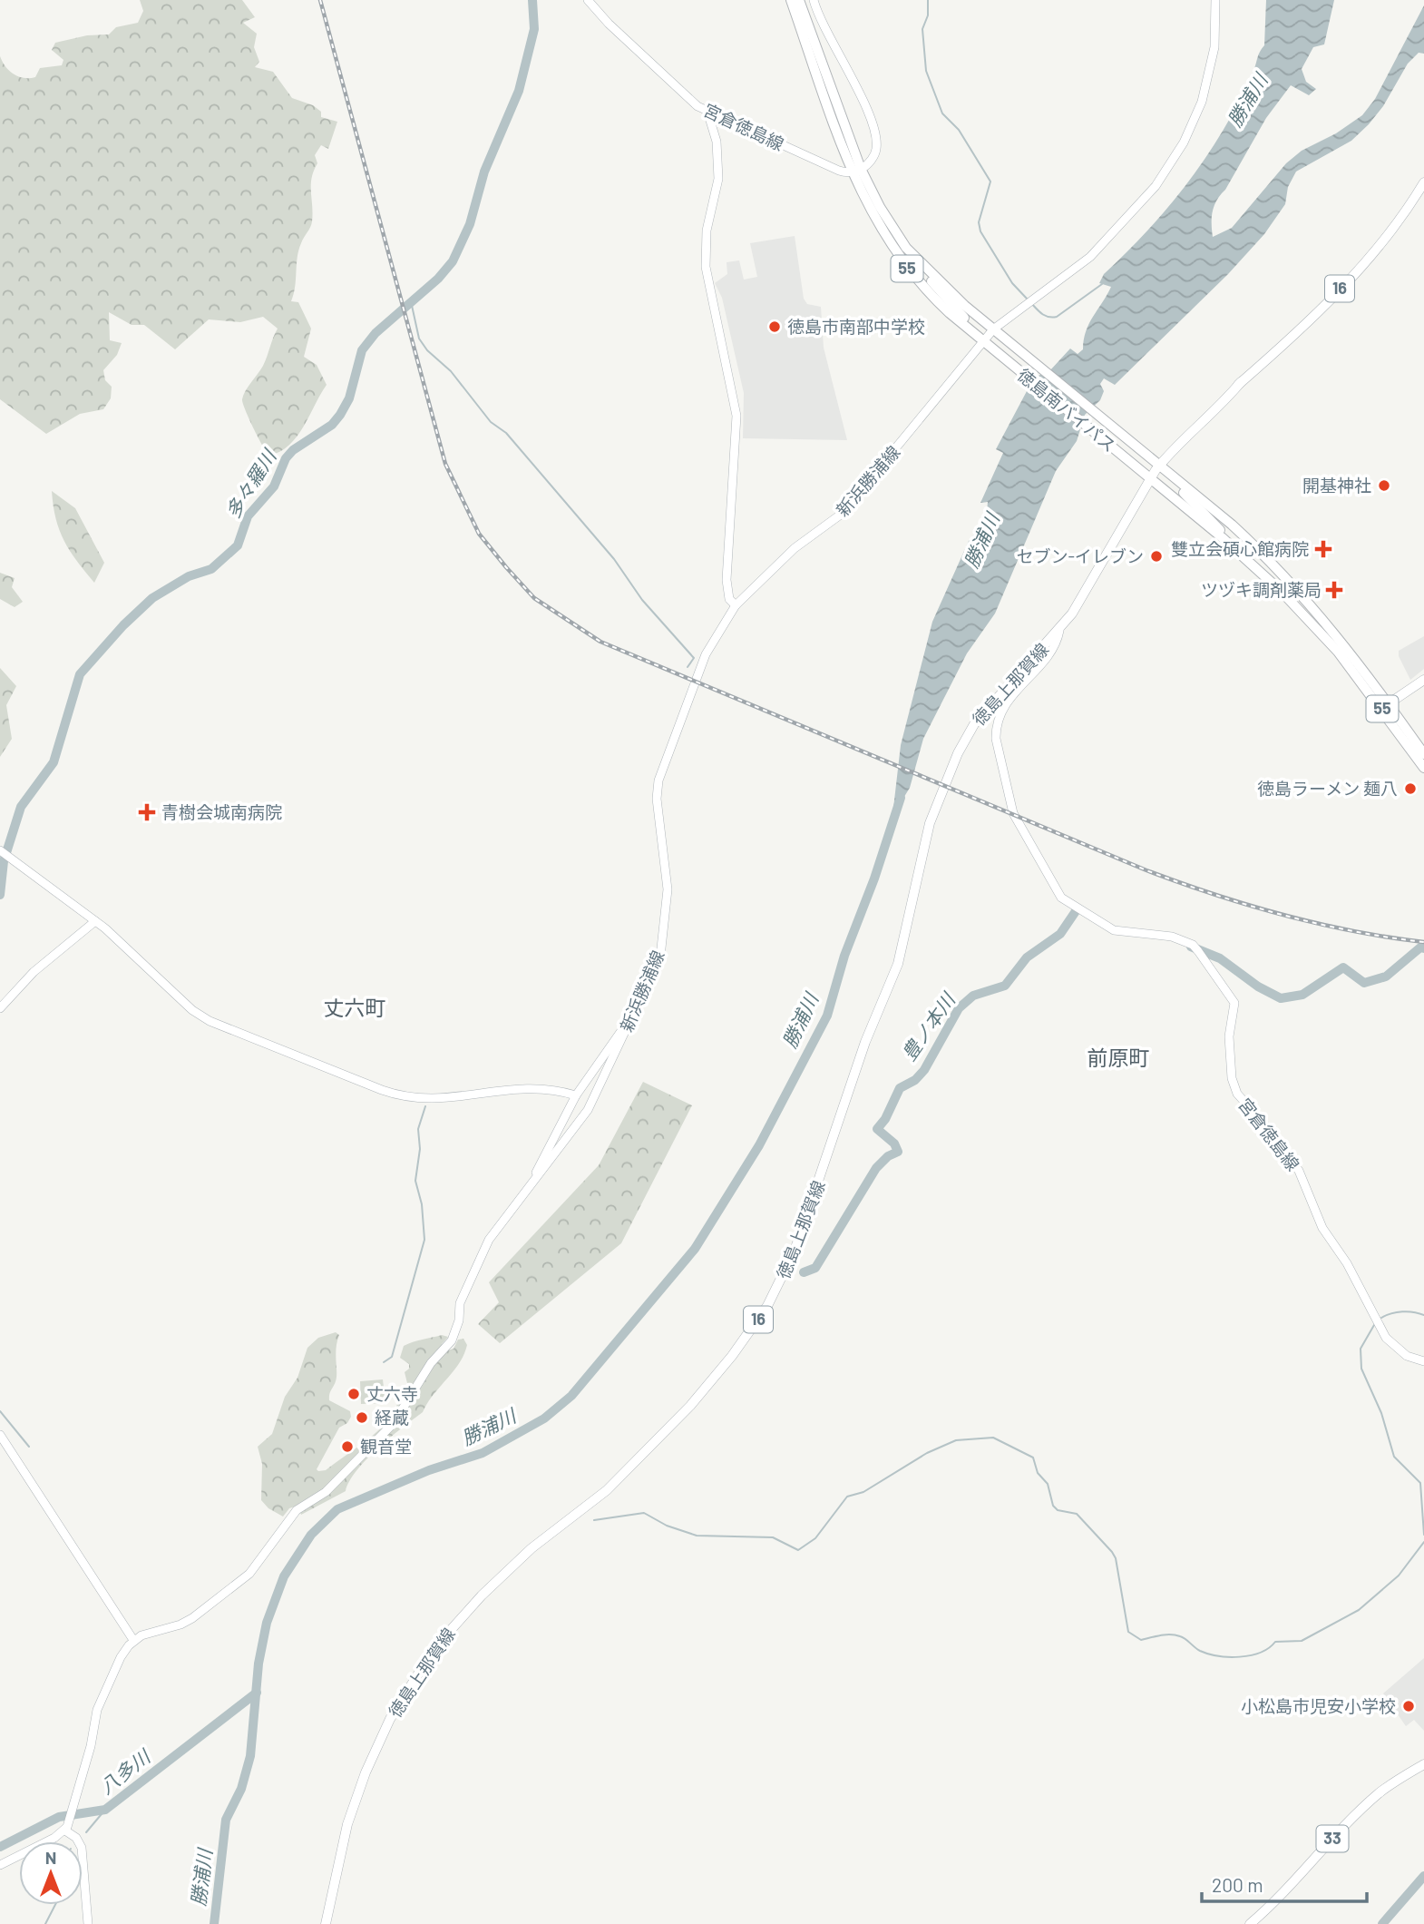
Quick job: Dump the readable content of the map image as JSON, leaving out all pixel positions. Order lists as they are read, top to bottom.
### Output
{
  "streets": {
    "highway": ["55", "徳島南バイパス"],
    "main road": [
      "宮倉徳島線",
      "16",
      "新浜勝浦線",
      "徳島上那賀線",
      "33"
    ]
  },
  "crossings": [
    ["宮倉徳島線", "徳島南バイパス"],
    ["宮倉徳島線", "徳島上那賀線"],
    ["徳島南バイパス", "新浜勝浦線"],
    ["徳島南バイパス", "徳島上那賀線"]
  ],
  "districts": ["丈六町", "前原町"],
  "water": [
    "勝浦川",
    "多々羅川",
    "豊ノ本川",
    "八多川"
  ],
  "places": {
    "other": [
      "徳島市南部中学校",
      "開基神社",
      "セブン-イレブン",
      "徳島ラーメン 麺八",
      "丈六寺",
      "経蔵",
      "観音堂",
      "小松島市児安小学校"
    ],
    "health": ["雙立会碩心館病院", "ツヅキ調剤薬局", "青樹会城南病院"]
  },
  "scale_bar": "200 m",
  "north": "top"
}
